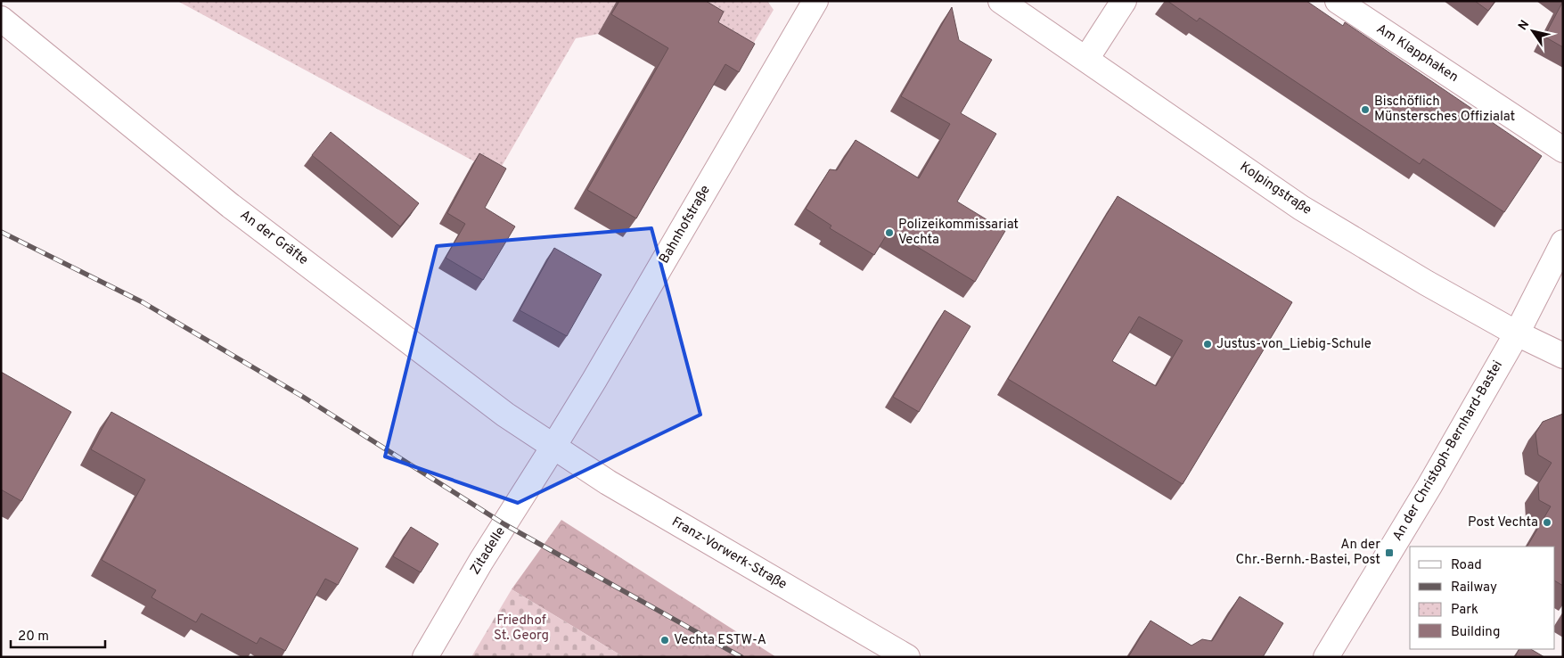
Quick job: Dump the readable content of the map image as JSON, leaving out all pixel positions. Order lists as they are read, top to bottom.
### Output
{
  "streets": {
    "street": [
      "Am Klapphaken",
      "Kolpingstraße",
      "Bahnhofstraße",
      "An der Gräfte",
      "An der Christoph-Bernhard-Bastei",
      "Zitadelle",
      "Franz-Vorwerk-Straße"
    ]
  },
  "crossings": [
    ["Kolpingstraße", "An der Christoph-Bernhard-Bastei"],
    ["Bahnhofstraße", "An der Gräfte"],
    ["Bahnhofstraße", "Zitadelle"],
    ["Bahnhofstraße", "Franz-Vorwerk-Straße"],
    ["An der Gräfte", "Zitadelle"],
    ["An der Gräfte", "Franz-Vorwerk-Straße"],
    ["Zitadelle", "Franz-Vorwerk-Straße"]
  ],
  "parks": ["Friedhof St. Georg"],
  "places": {
    "other": [
      "Bischöflich Münstersches Offizialat",
      "Polizeikommissariat Vechta",
      "Justus-von_Liebig-Schule",
      "Post Vechta",
      "Vechta ESTW-A"
    ],
    "transit": ["An der Chr.-Bernh.-Bastei, Post"]
  },
  "legend": [
    "Road",
    "Railway",
    "Park",
    "Building"
  ],
  "scale_bar": "20 m",
  "north": "top left"
}
